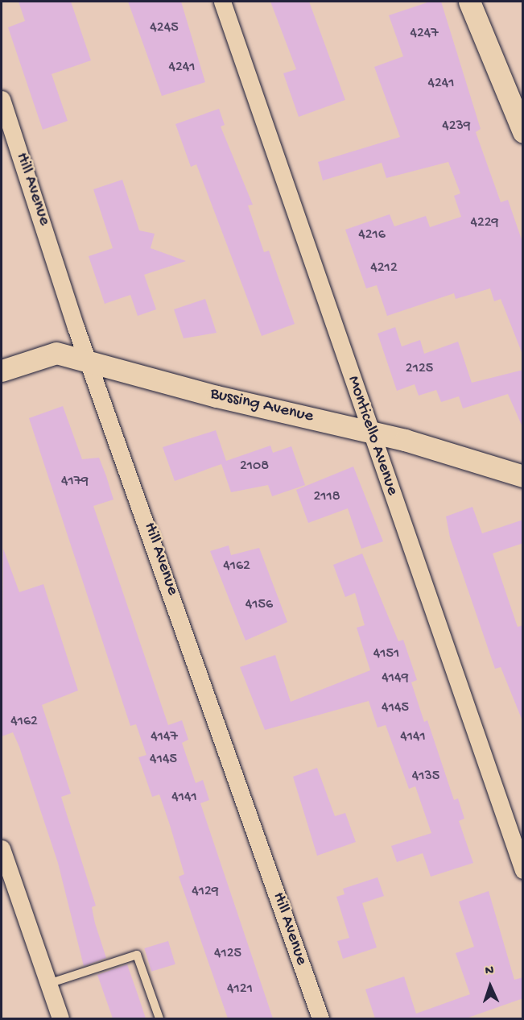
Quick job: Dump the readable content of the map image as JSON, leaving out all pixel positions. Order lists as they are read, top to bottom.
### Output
{
  "streets": {
    "street": ["Hill Avenue", "Bussing Avenue", "Monticello Avenue"]
  },
  "crossings": [
    ["Hill Avenue", "Bussing Avenue"],
    ["Bussing Avenue", "Monticello Avenue"]
  ],
  "house_numbers": [
    "4245",
    "4247",
    "4241",
    "4241",
    "4239",
    "4229",
    "4216",
    "4212",
    "2125",
    "2108",
    "4179",
    "2118",
    "4162",
    "4156",
    "4151",
    "4149",
    "4145",
    "4162",
    "4147",
    "4141",
    "4145",
    "4135",
    "4141",
    "4129",
    "4125",
    "4121"
  ],
  "north": "top"
}
